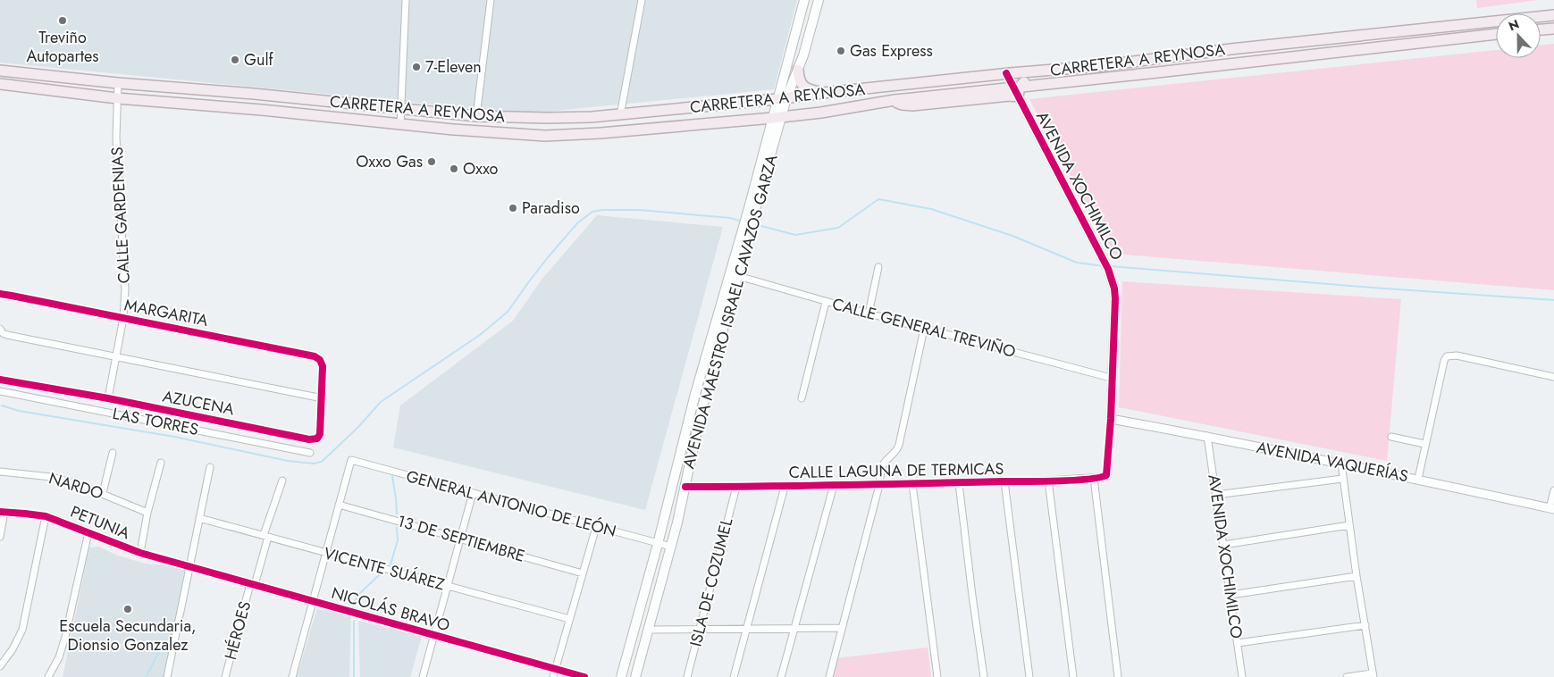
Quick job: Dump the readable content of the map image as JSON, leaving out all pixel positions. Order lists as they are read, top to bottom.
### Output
{
  "streets": {
    "main road": ["CARRETERA A REYNOSA", "AVENIDA MAESTRO ISRAEL CAVAZOS GARZA"],
    "street": [
      "AVENIDA XOCHIMILCO",
      "CALLE GARDENIAS",
      "MARGARITA",
      "CALLE GENERAL TREVIÑO",
      "AZUCENA",
      "LAS TORRES",
      "AVENIDA VAQUERÍAS",
      "CALLE LAGUNA DE TERMICAS",
      "NARDO",
      "GENERAL ANTONIO DE LEÓN",
      "PETUNIA",
      "13 DE SEPTIEMBRE",
      "VICENTE SUÁREZ",
      "ISLA DE COZUMEL",
      "NICOLÁS BRAVO",
      "HÉROES"
    ]
  },
  "crossings": [
    ["CARRETERA A REYNOSA", "AVENIDA XOCHIMILCO"],
    ["CARRETERA A REYNOSA", "CALLE GARDENIAS"],
    ["CARRETERA A REYNOSA", "AVENIDA MAESTRO ISRAEL CAVAZOS GARZA"],
    ["AVENIDA XOCHIMILCO", "CALLE GENERAL TREVIÑO"],
    ["AVENIDA XOCHIMILCO", "AVENIDA VAQUERÍAS"],
    ["AVENIDA XOCHIMILCO", "CALLE LAGUNA DE TERMICAS"],
    ["CALLE GARDENIAS", "MARGARITA"],
    ["CALLE GARDENIAS", "AZUCENA"],
    ["AVENIDA MAESTRO ISRAEL CAVAZOS GARZA", "CALLE GENERAL TREVIÑO"],
    ["AVENIDA MAESTRO ISRAEL CAVAZOS GARZA", "CALLE LAGUNA DE TERMICAS"],
    ["AVENIDA MAESTRO ISRAEL CAVAZOS GARZA", "GENERAL ANTONIO DE LEÓN"],
    ["MARGARITA", "AZUCENA"],
    ["CALLE LAGUNA DE TERMICAS", "ISLA DE COZUMEL"],
    ["GENERAL ANTONIO DE LEÓN", "13 DE SEPTIEMBRE"],
    ["PETUNIA", "NICOLÁS BRAVO"],
    ["VICENTE SUÁREZ", "HÉROES"],
    ["NICOLÁS BRAVO", "HÉROES"]
  ],
  "places": [
    "Treviño Autopartes",
    "Gas Express",
    "Gulf",
    "7-Eleven",
    "Oxxo Gas",
    "Oxxo",
    "Paradiso",
    "Escuela Secundaria, Dionsio Gonzalez"
  ],
  "north": "top"
}
